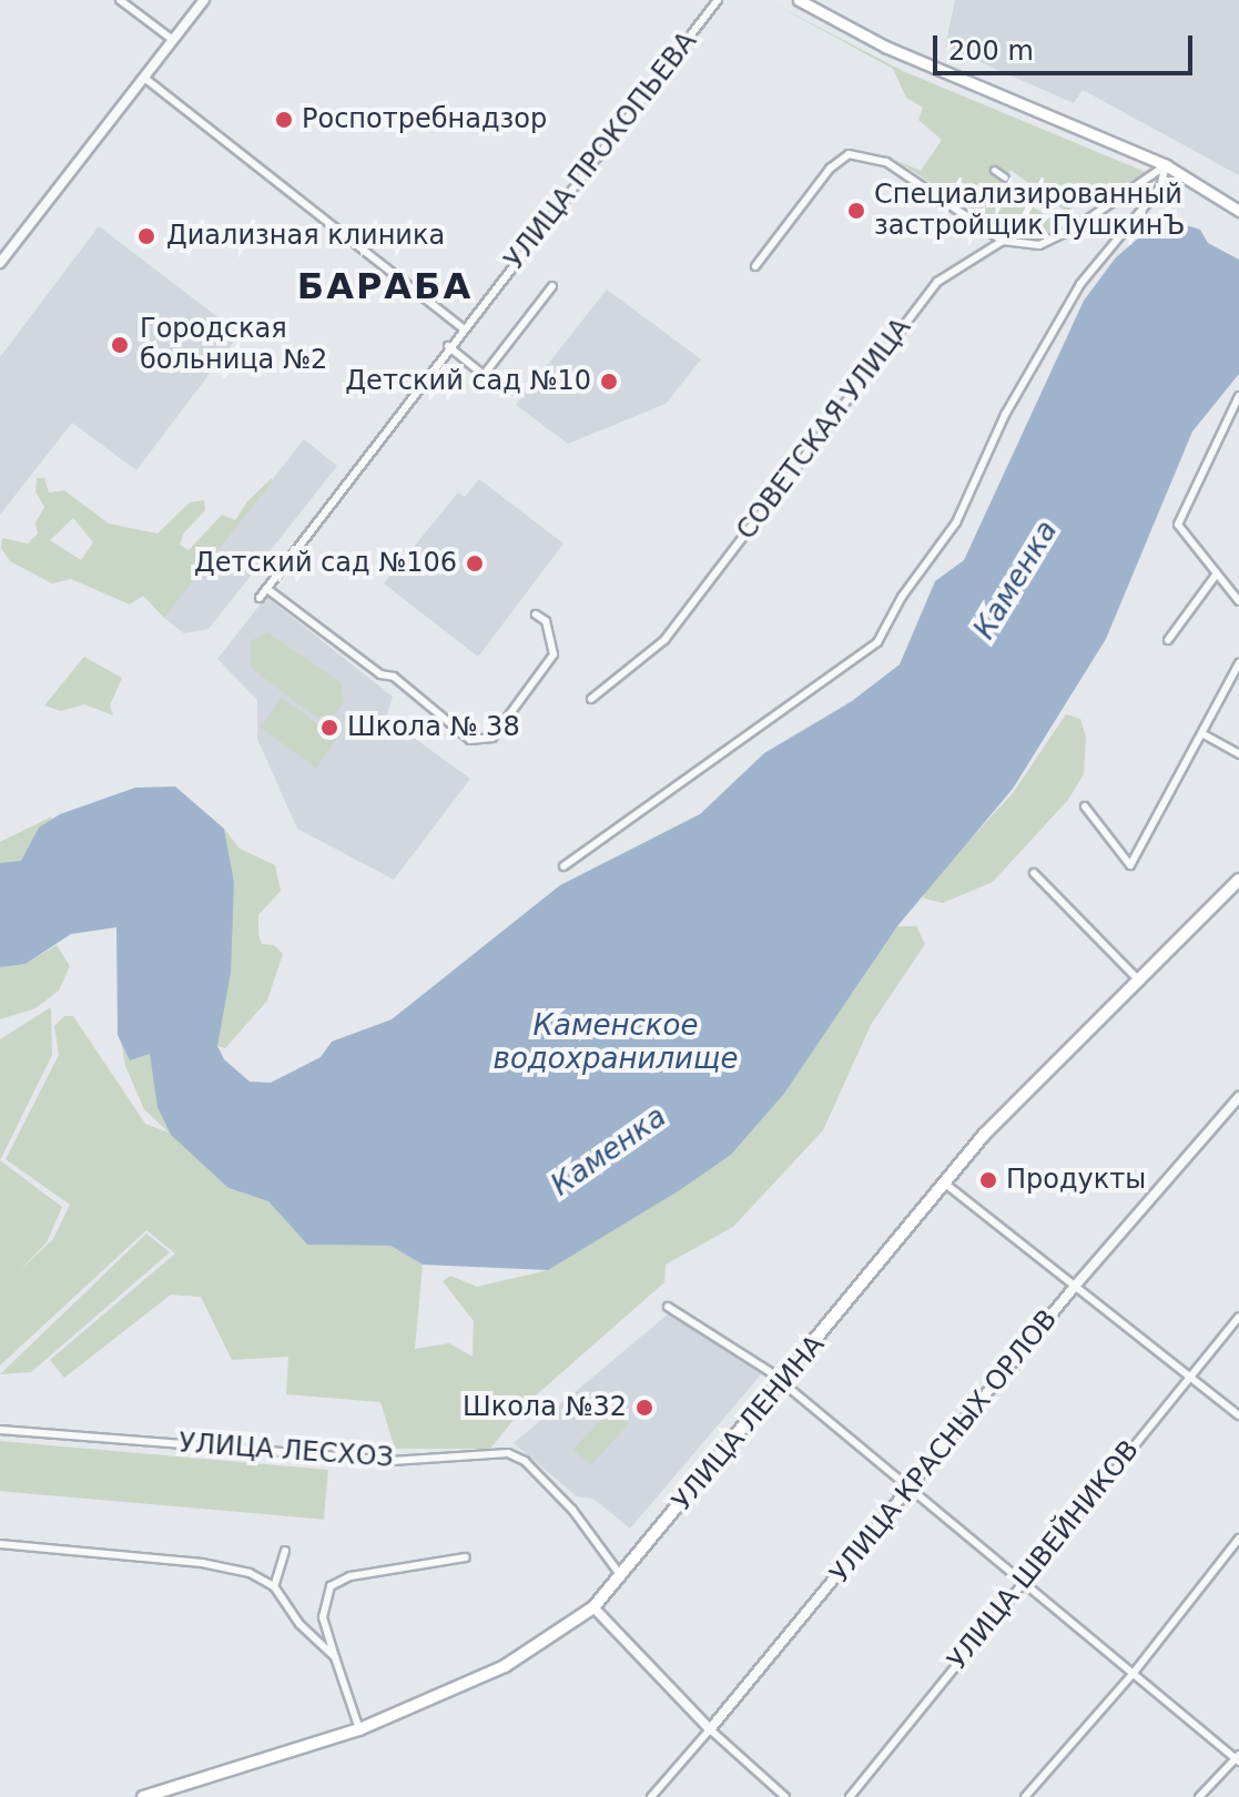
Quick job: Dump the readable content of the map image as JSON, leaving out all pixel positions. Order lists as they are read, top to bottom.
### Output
{
  "streets": {
    "main road": ["УЛИЦА ЛЕНИНА"],
    "street": [
      "УЛИЦА ПРОКОПЬЕВА",
      "СОВЕТСКАЯ УЛИЦА",
      "УЛИЦА КРАСНЫХ ОРЛОВ",
      "УЛИЦА ЛЕСХОЗ",
      "УЛИЦА ШВЕЙНИКОВ"
    ]
  },
  "crossings": [
    ["УЛИЦА ЛЕНИНА", "УЛИЦА ЛЕСХОЗ"]
  ],
  "districts": ["БАРАБА"],
  "water": ["Каменка", "Каменское водохранилище"],
  "places": [
    "Роспотребнадзор",
    "Специализированный застройщик ПушкинЪ",
    "Диализная клиника",
    "Городская больница №2",
    "Детский сад №10",
    "Детский сад №106",
    "Школа № 38",
    "Продукты",
    "Школа №32"
  ],
  "scale_bar": "200 m"
}
